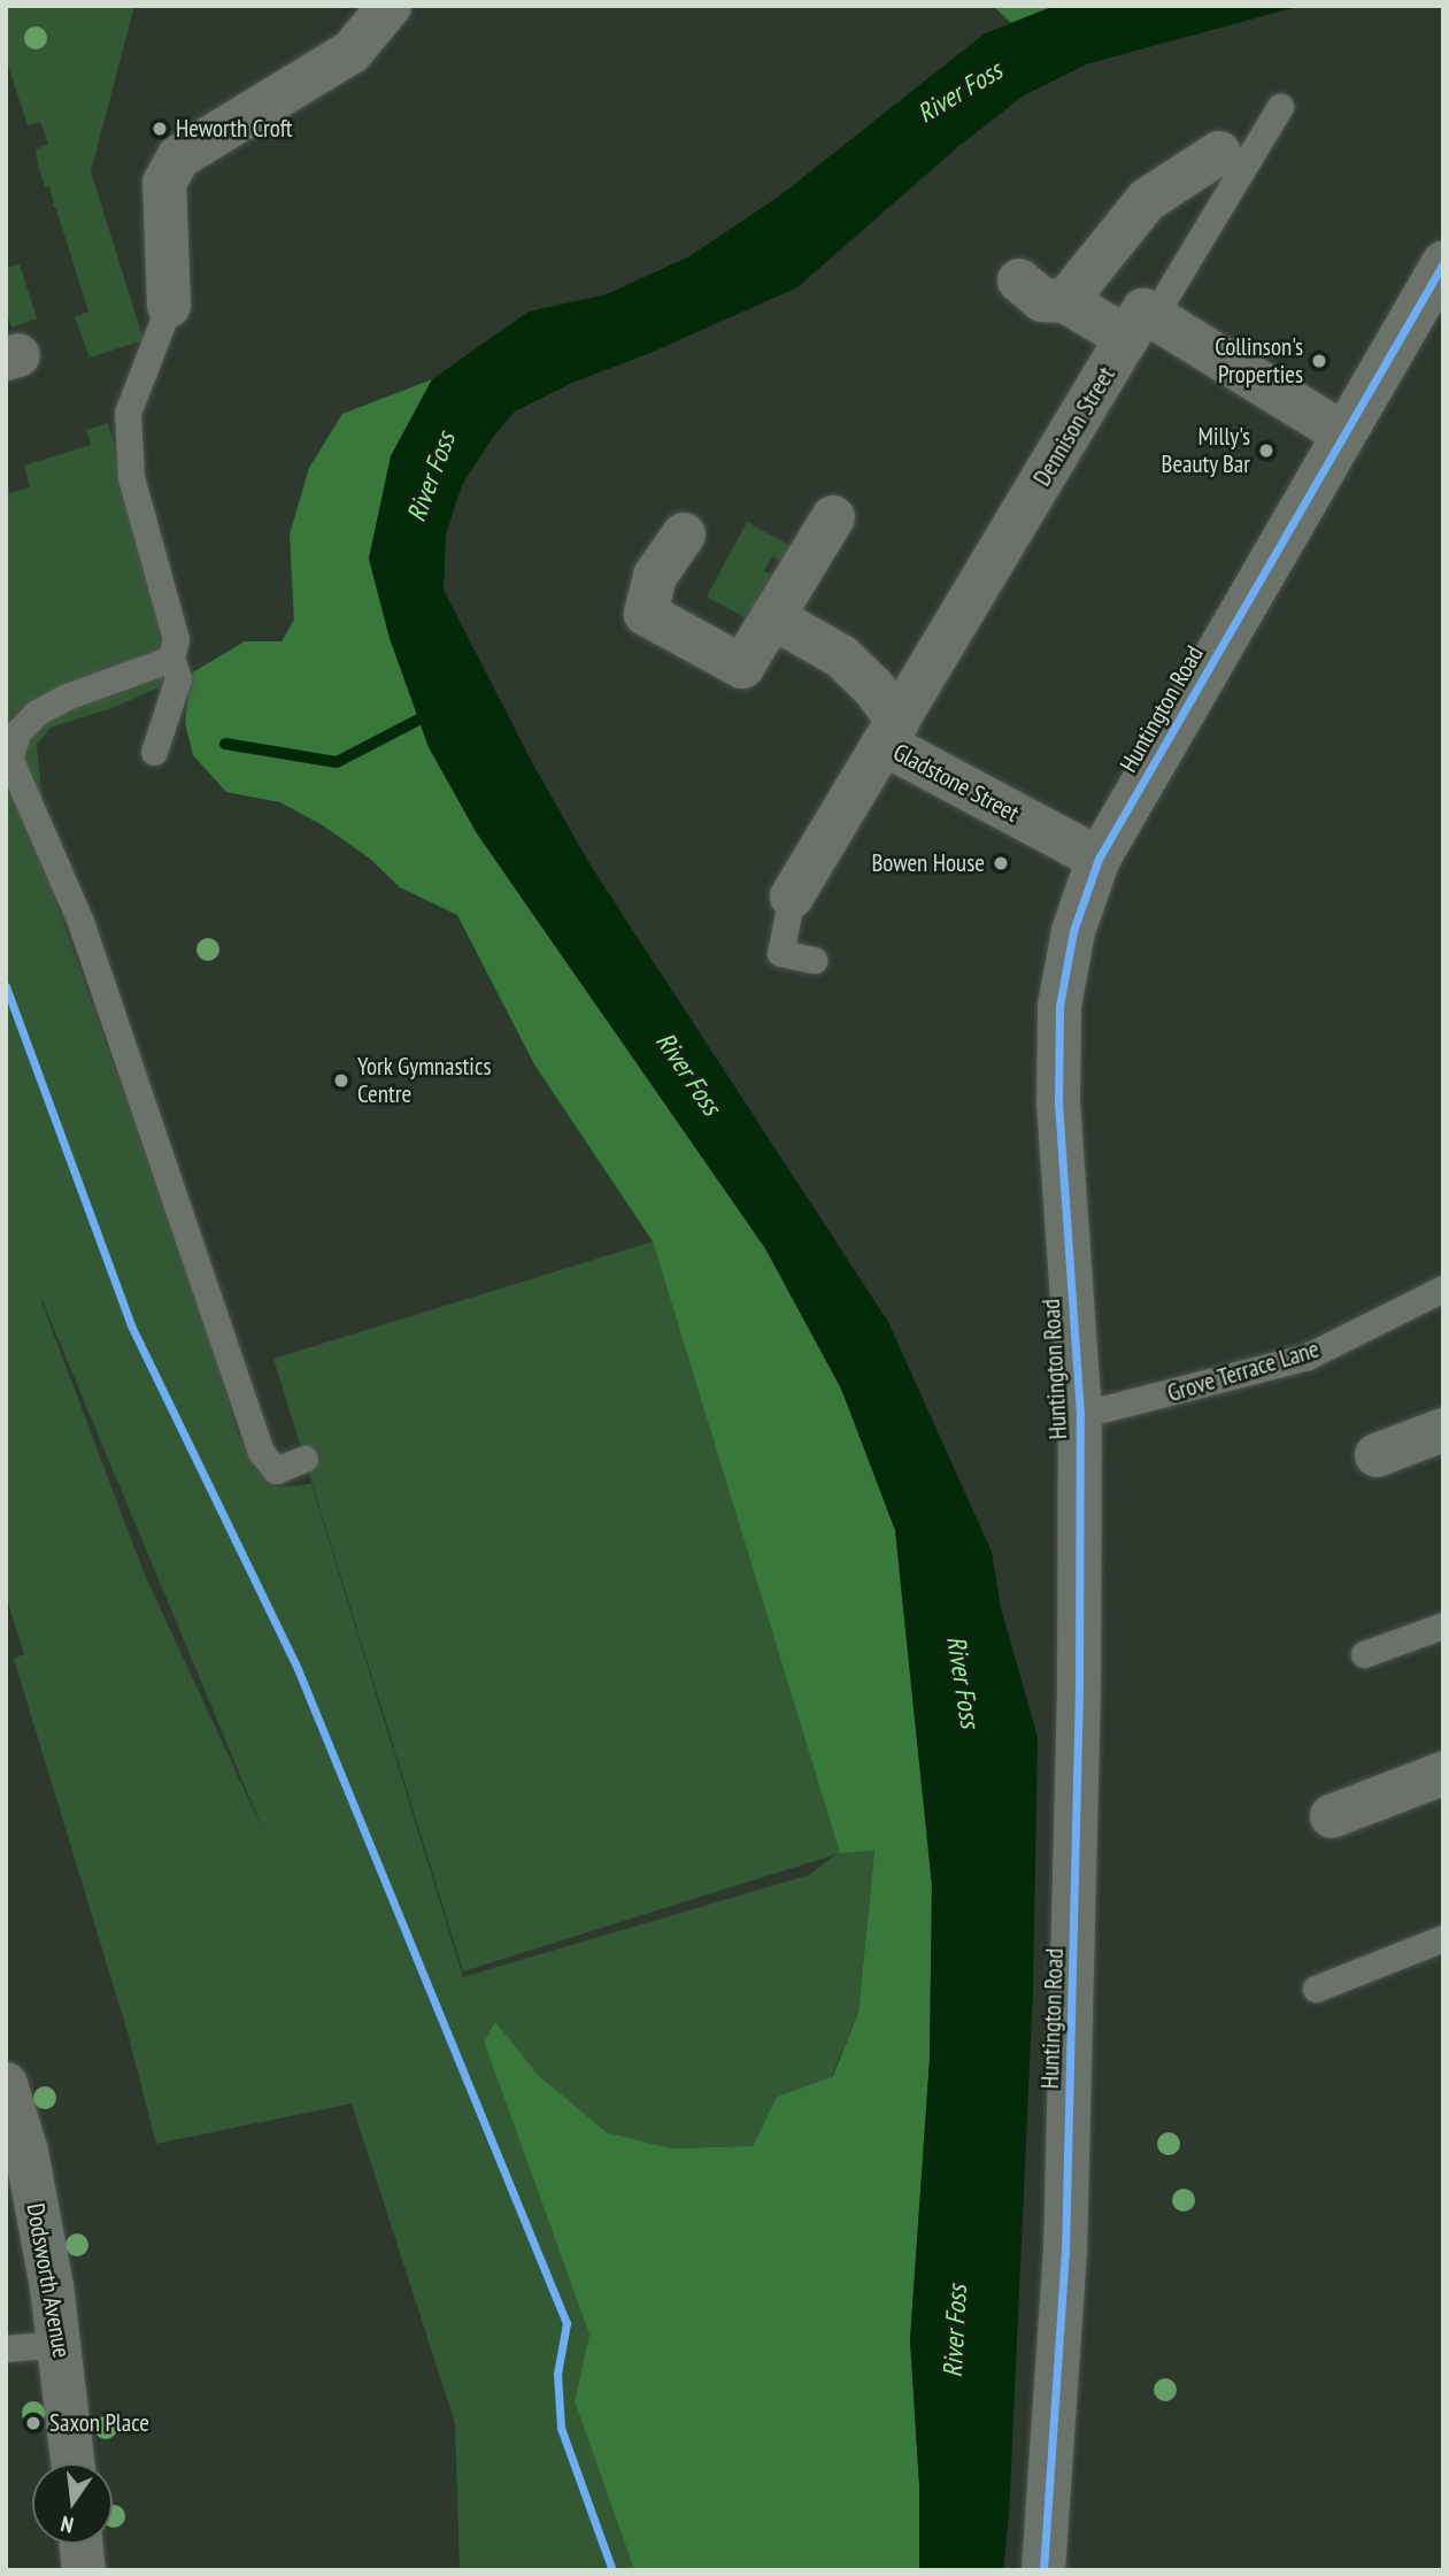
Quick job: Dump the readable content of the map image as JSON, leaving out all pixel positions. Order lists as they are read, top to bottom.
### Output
{
  "streets": {
    "street": [
      "Dennison Street",
      "Huntington Road",
      "Gladstone Street",
      "Dodsworth Avenue"
    ],
    "lane": ["Grove Terrace Lane"]
  },
  "crossings": [
    ["Dennison Street", "Gladstone Street"],
    ["Huntington Road", "Gladstone Street"],
    ["Huntington Road", "Grove Terrace Lane"]
  ],
  "water": ["River Foss"],
  "places": [
    "Heworth Croft",
    "Collinson's Properties",
    "Milly's Beauty Bar",
    "Bowen House",
    "York Gymnastics Centre",
    "Saxon Place"
  ],
  "north": "bottom"
}
